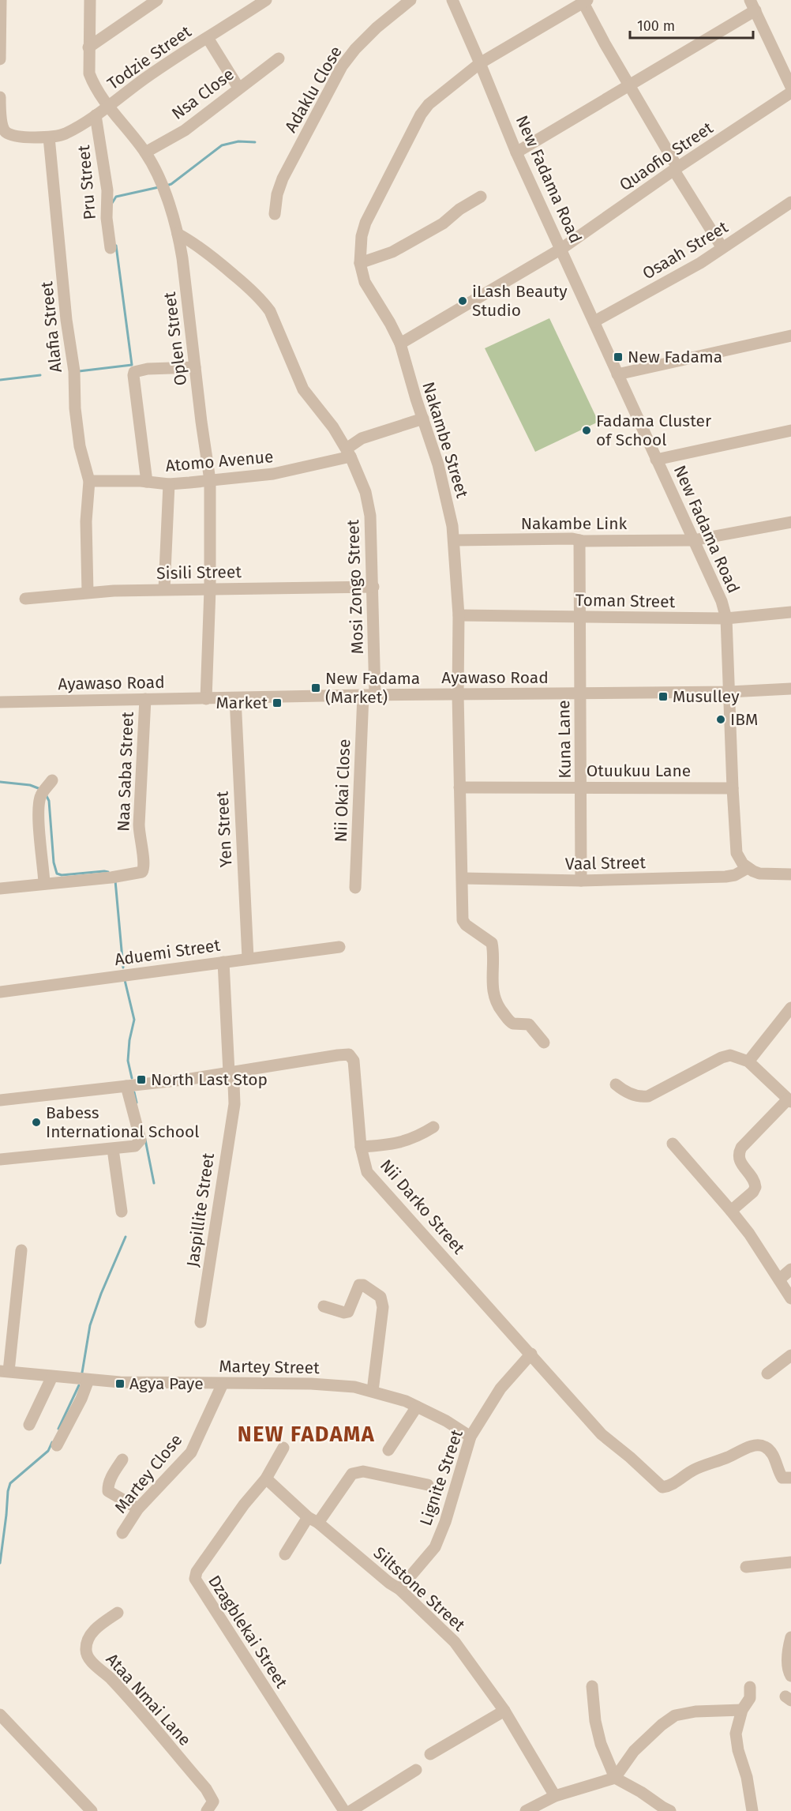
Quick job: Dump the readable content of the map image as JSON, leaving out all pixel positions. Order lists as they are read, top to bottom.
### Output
{
  "streets": {
    "street": [
      "Todzie Street",
      "Adaklu Close",
      "Nsa Close",
      "Quaofio Street",
      "New Fadama Road",
      "Pru Street",
      "Osaah Street",
      "Alafia Street",
      "Oplen Street",
      "Nakambe Street",
      "Atomo Avenue",
      "Nakambe Link",
      "Sisili Street",
      "Mosi Zongo Street",
      "Toman Street",
      "Ayawaso Road",
      "Kuna Lane",
      "Otuukuu Lane",
      "Naa Saba Street",
      "Nii Okai Close",
      "Yen Street",
      "Vaal Street",
      "Aduemi Street",
      "Nii Darko Street",
      "Jaspillite Street",
      "Martey Street",
      "Martey Close",
      "Lignite Street",
      "Siltstone Street",
      "Dzagblekai Street",
      "Ataa Nmai Lane"
    ]
  },
  "crossings": [
    ["Todzie Street", "Pru Street"],
    ["Todzie Street", "Alafia Street"],
    ["Todzie Street", "Oplen Street"],
    ["Nsa Close", "Oplen Street"],
    ["Quaofio Street", "New Fadama Road"],
    ["Quaofio Street", "Nakambe Street"],
    ["New Fadama Road", "Osaah Street"],
    ["New Fadama Road", "Nakambe Street"],
    ["New Fadama Road", "Nakambe Link"],
    ["New Fadama Road", "Toman Street"],
    ["New Fadama Road", "Ayawaso Road"],
    ["New Fadama Road", "Otuukuu Lane"],
    ["New Fadama Road", "Vaal Street"],
    ["Alafia Street", "Atomo Avenue"],
    ["Alafia Street", "Sisili Street"],
    ["Oplen Street", "Atomo Avenue"],
    ["Oplen Street", "Sisili Street"],
    ["Oplen Street", "Mosi Zongo Street"],
    ["Oplen Street", "Ayawaso Road"],
    ["Nakambe Street", "Atomo Avenue"],
    ["Nakambe Street", "Nakambe Link"],
    ["Nakambe Street", "Toman Street"],
    ["Nakambe Street", "Ayawaso Road"],
    ["Nakambe Street", "Otuukuu Lane"],
    ["Nakambe Street", "Vaal Street"],
    ["Atomo Avenue", "Mosi Zongo Street"],
    ["Nakambe Link", "Kuna Lane"],
    ["Sisili Street", "Mosi Zongo Street"],
    ["Mosi Zongo Street", "Ayawaso Road"],
    ["Mosi Zongo Street", "Nii Okai Close"],
    ["Toman Street", "Kuna Lane"],
    ["Ayawaso Road", "Kuna Lane"],
    ["Ayawaso Road", "Naa Saba Street"],
    ["Ayawaso Road", "Nii Okai Close"],
    ["Ayawaso Road", "Yen Street"],
    ["Kuna Lane", "Otuukuu Lane"],
    ["Kuna Lane", "Vaal Street"],
    ["Yen Street", "Aduemi Street"],
    ["Aduemi Street", "Jaspillite Street"],
    ["Nii Darko Street", "Jaspillite Street"],
    ["Nii Darko Street", "Lignite Street"],
    ["Martey Street", "Martey Close"],
    ["Martey Street", "Lignite Street"],
    ["Lignite Street", "Siltstone Street"],
    ["Siltstone Street", "Dzagblekai Street"]
  ],
  "districts": ["NEW FADAMA"],
  "places": {
    "other": [
      "iLash Beauty Studio",
      "Fadama Cluster of School",
      "IBM",
      "Babess International School"
    ],
    "transit": [
      "New Fadama",
      "New Fadama (Market)",
      "Musulley",
      "Market",
      "North Last Stop",
      "Agya Paye"
    ]
  },
  "scale_bar": "100 m"
}
